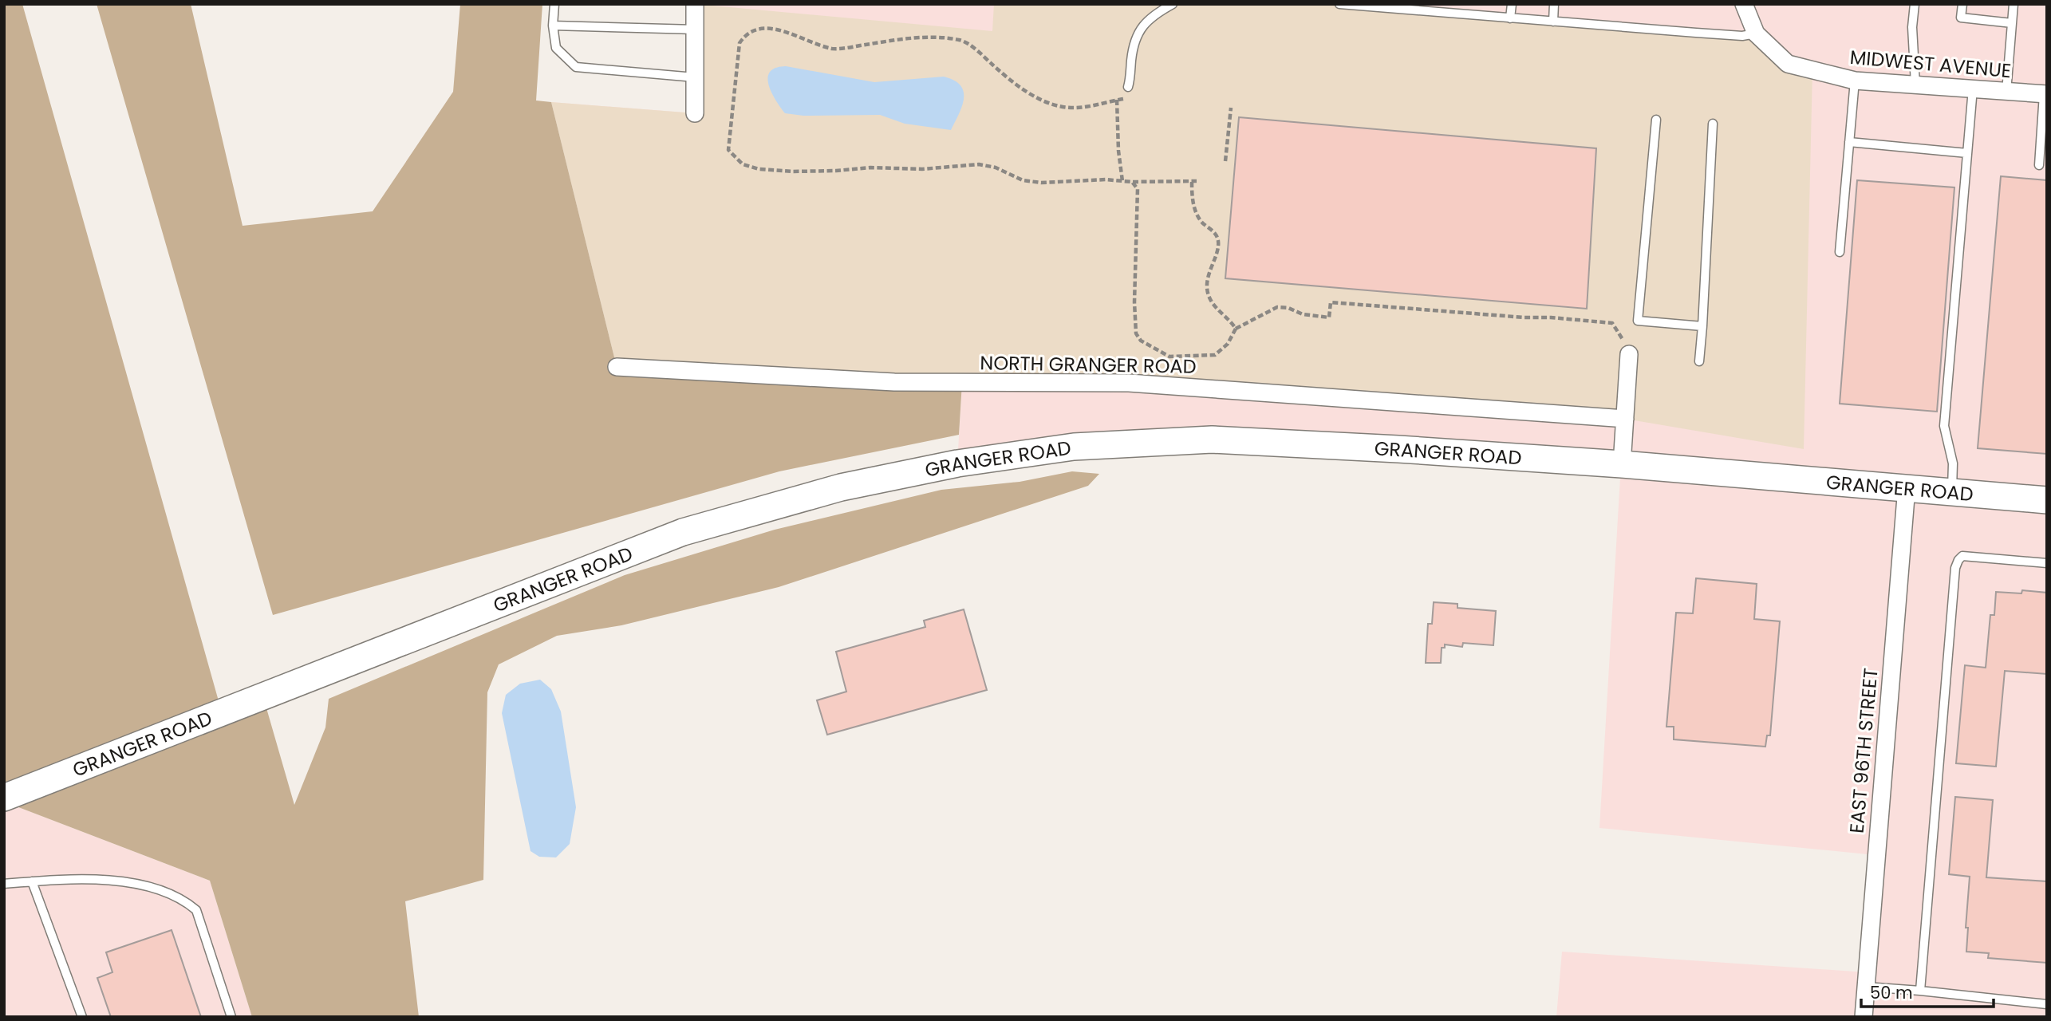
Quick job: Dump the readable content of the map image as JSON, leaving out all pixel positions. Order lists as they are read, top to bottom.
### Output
{
  "streets": {
    "main road": ["GRANGER ROAD"],
    "street": ["MIDWEST AVENUE", "NORTH GRANGER ROAD", "EAST 96TH STREET"]
  },
  "crossings": [
    ["GRANGER ROAD", "EAST 96TH STREET"]
  ],
  "scale_bar": "50 m"
}
